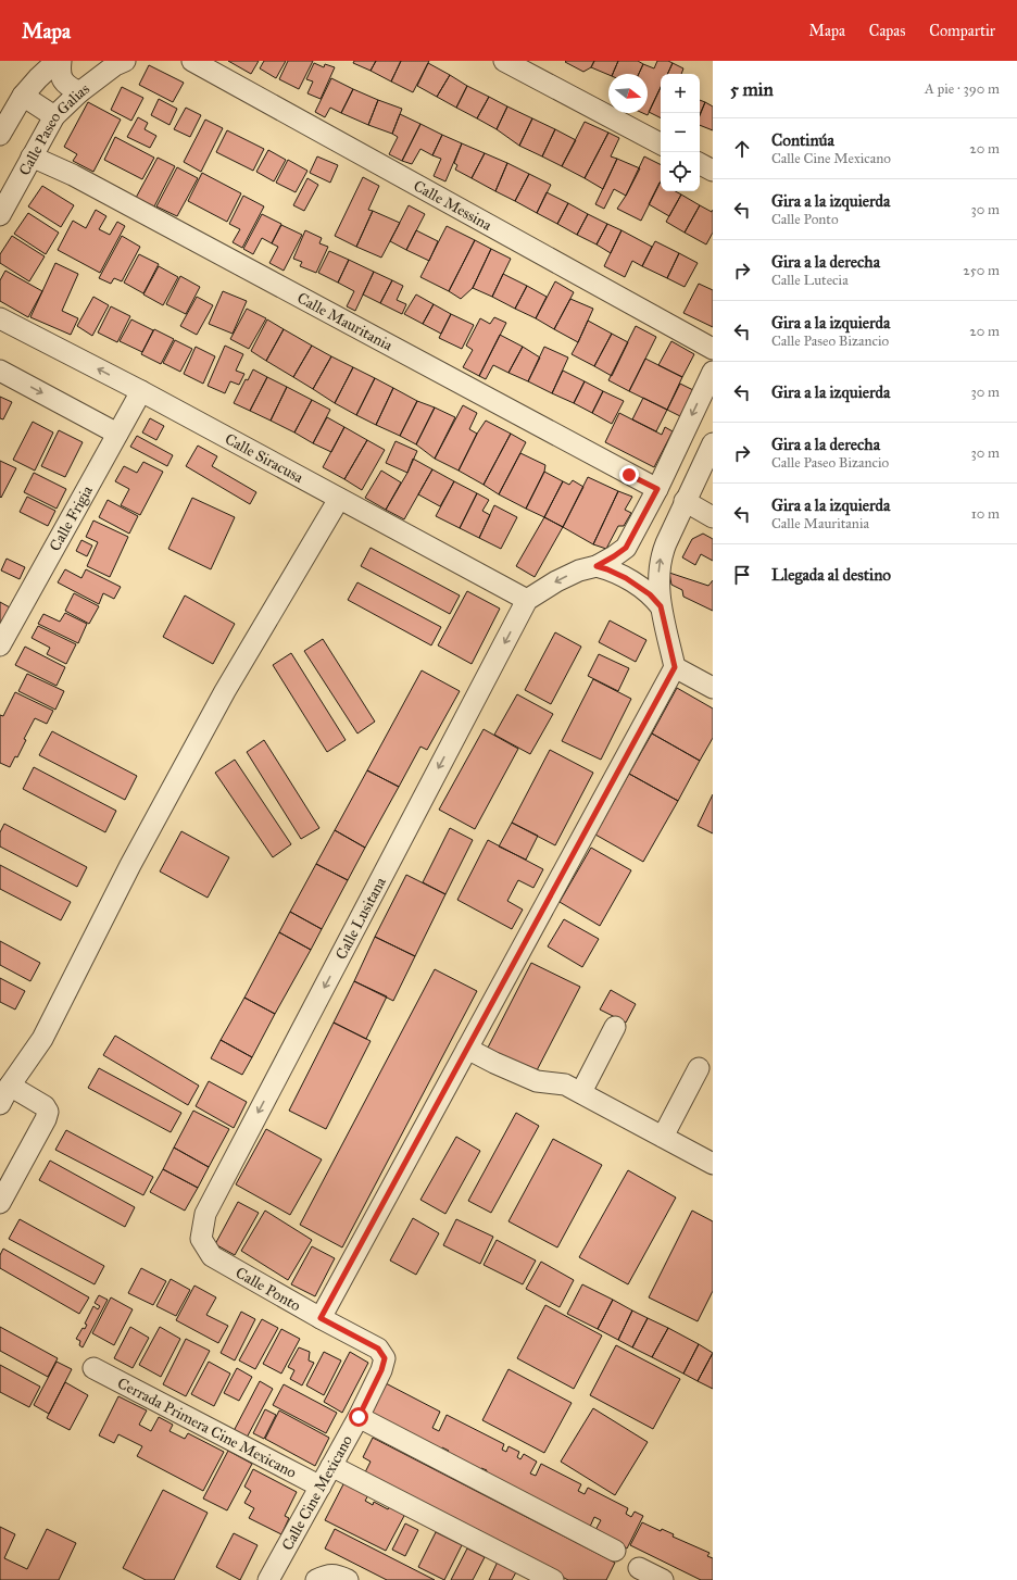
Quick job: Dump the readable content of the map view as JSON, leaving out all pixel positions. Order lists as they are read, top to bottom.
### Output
{
  "streets": {
    "street": [
      "Calle Paseo Galias",
      "Calle Messina",
      "Calle Mauritania",
      "Calle Siracusa",
      "Calle Frigia",
      "Calle Lusitana",
      "Calle Ponto",
      "Cerrada Primera Cine Mexicano",
      "Calle Cine Mexicano"
    ]
  },
  "crossings": [
    ["Calle Paseo Galias", "Calle Mauritania"],
    ["Calle Siracusa", "Calle Frigia"],
    ["Calle Siracusa", "Calle Lusitana"],
    ["Calle Lusitana", "Calle Ponto"],
    ["Calle Ponto", "Calle Cine Mexicano"],
    ["Cerrada Primera Cine Mexicano", "Calle Cine Mexicano"]
  ],
  "north": "right",
  "page": {
    "header": "Mapa",
    "nav": ["Mapa", "Capas", "Compartir"],
    "heading": ["5 min", "A pie · 390 m"],
    "map_buttons": ["+", "−"],
    "list": [
      ["Continúa", "Calle Cine Mexicano", "20 m"],
      ["Gira a la izquierda", "Calle Ponto", "30 m"],
      ["Gira a la derecha", "Calle Lutecia", "250 m"],
      ["Gira a la izquierda", "Calle Paseo Bizancio", "20 m"],
      ["Gira a la izquierda", "30 m"],
      ["Gira a la derecha", "Calle Paseo Bizancio", "30 m"],
      ["Gira a la izquierda", "Calle Mauritania", "10 m"],
      "Llegada al destino"
    ]
  }
}
